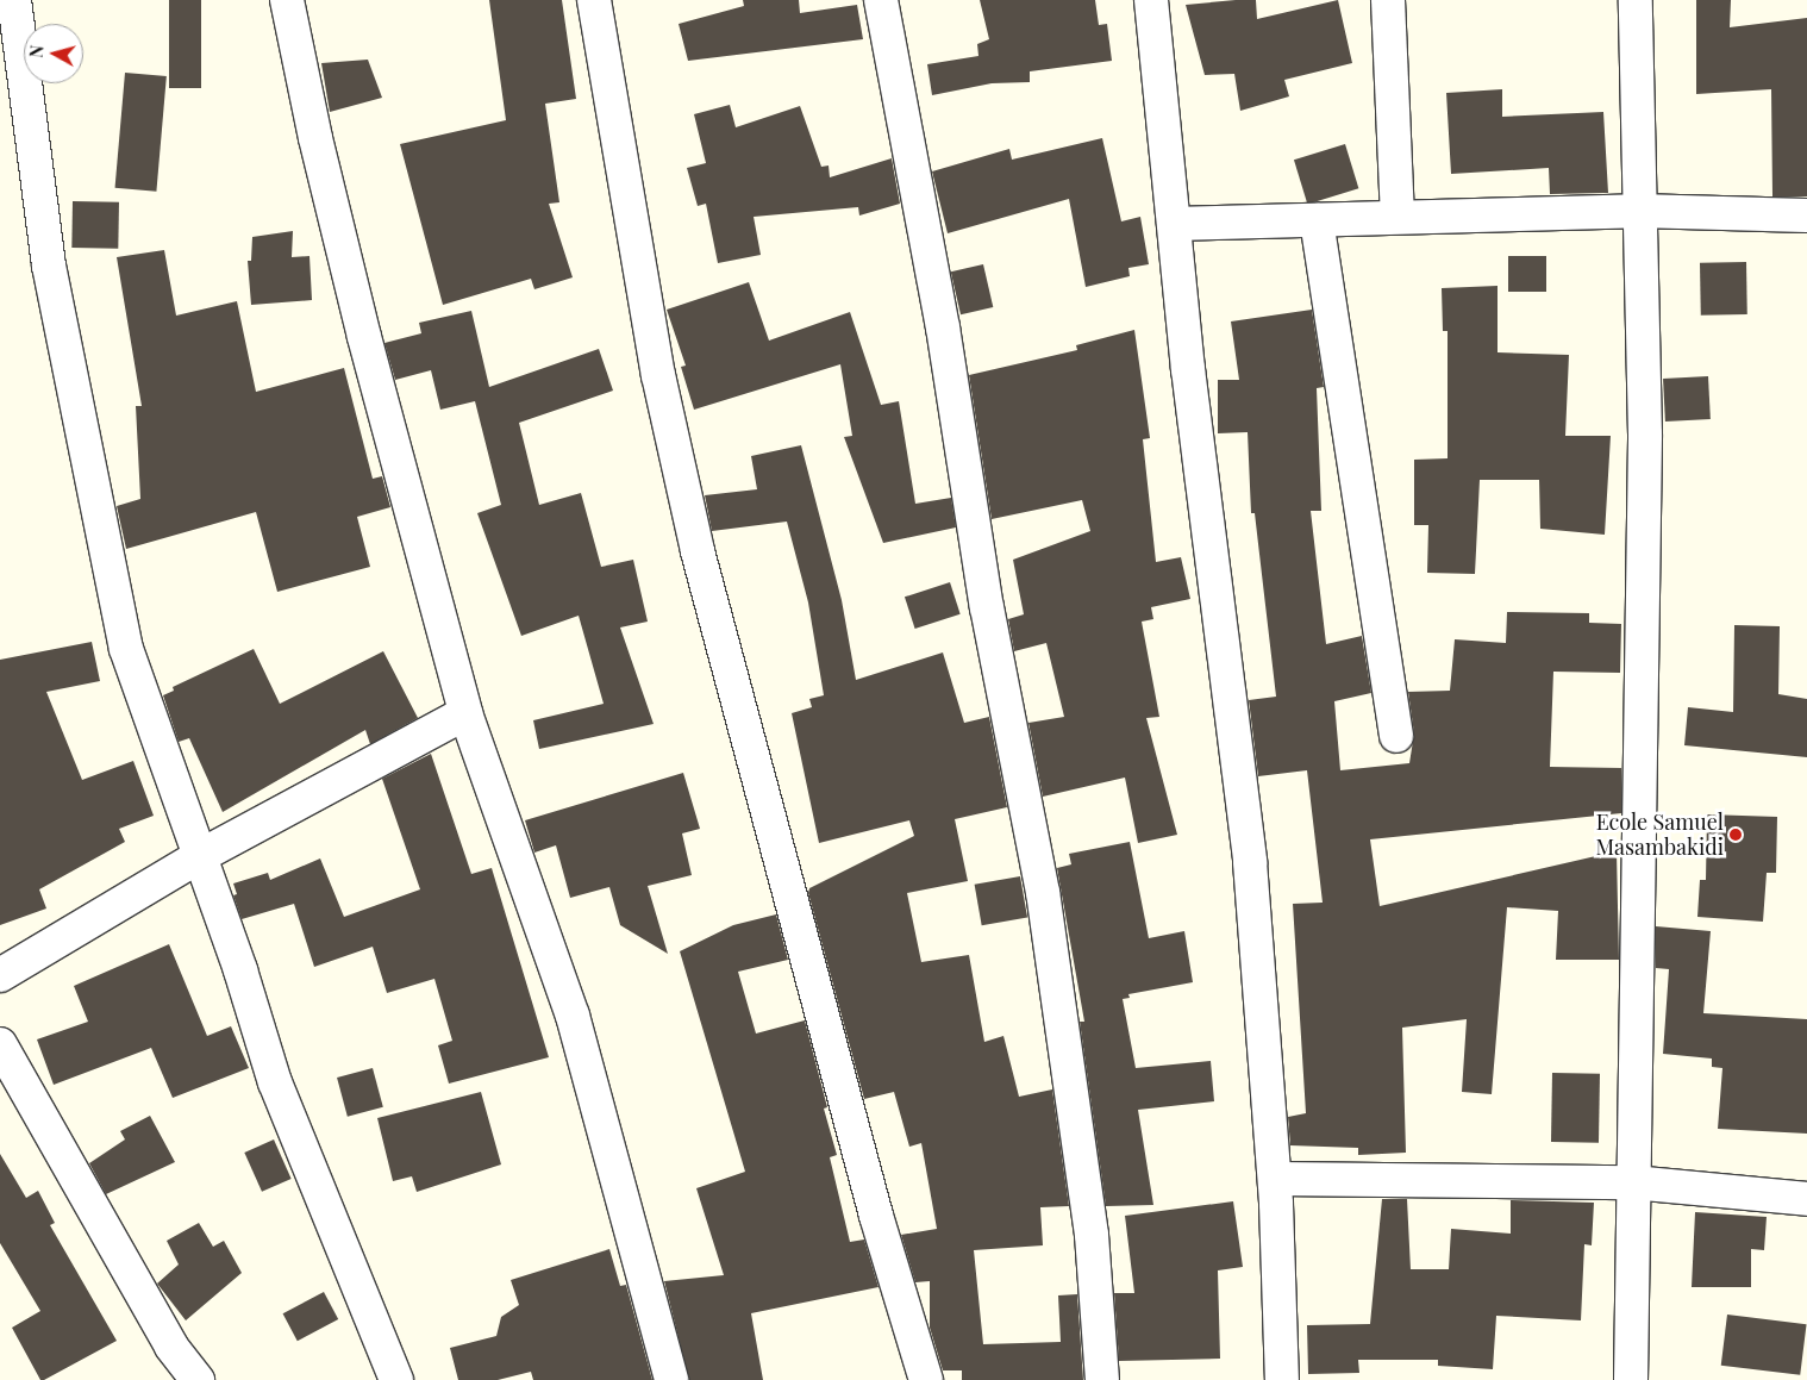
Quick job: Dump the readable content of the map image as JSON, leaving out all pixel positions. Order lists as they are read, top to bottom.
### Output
{
  "places": ["Ecole Samuel Masambakidi"],
  "north": "left"
}
